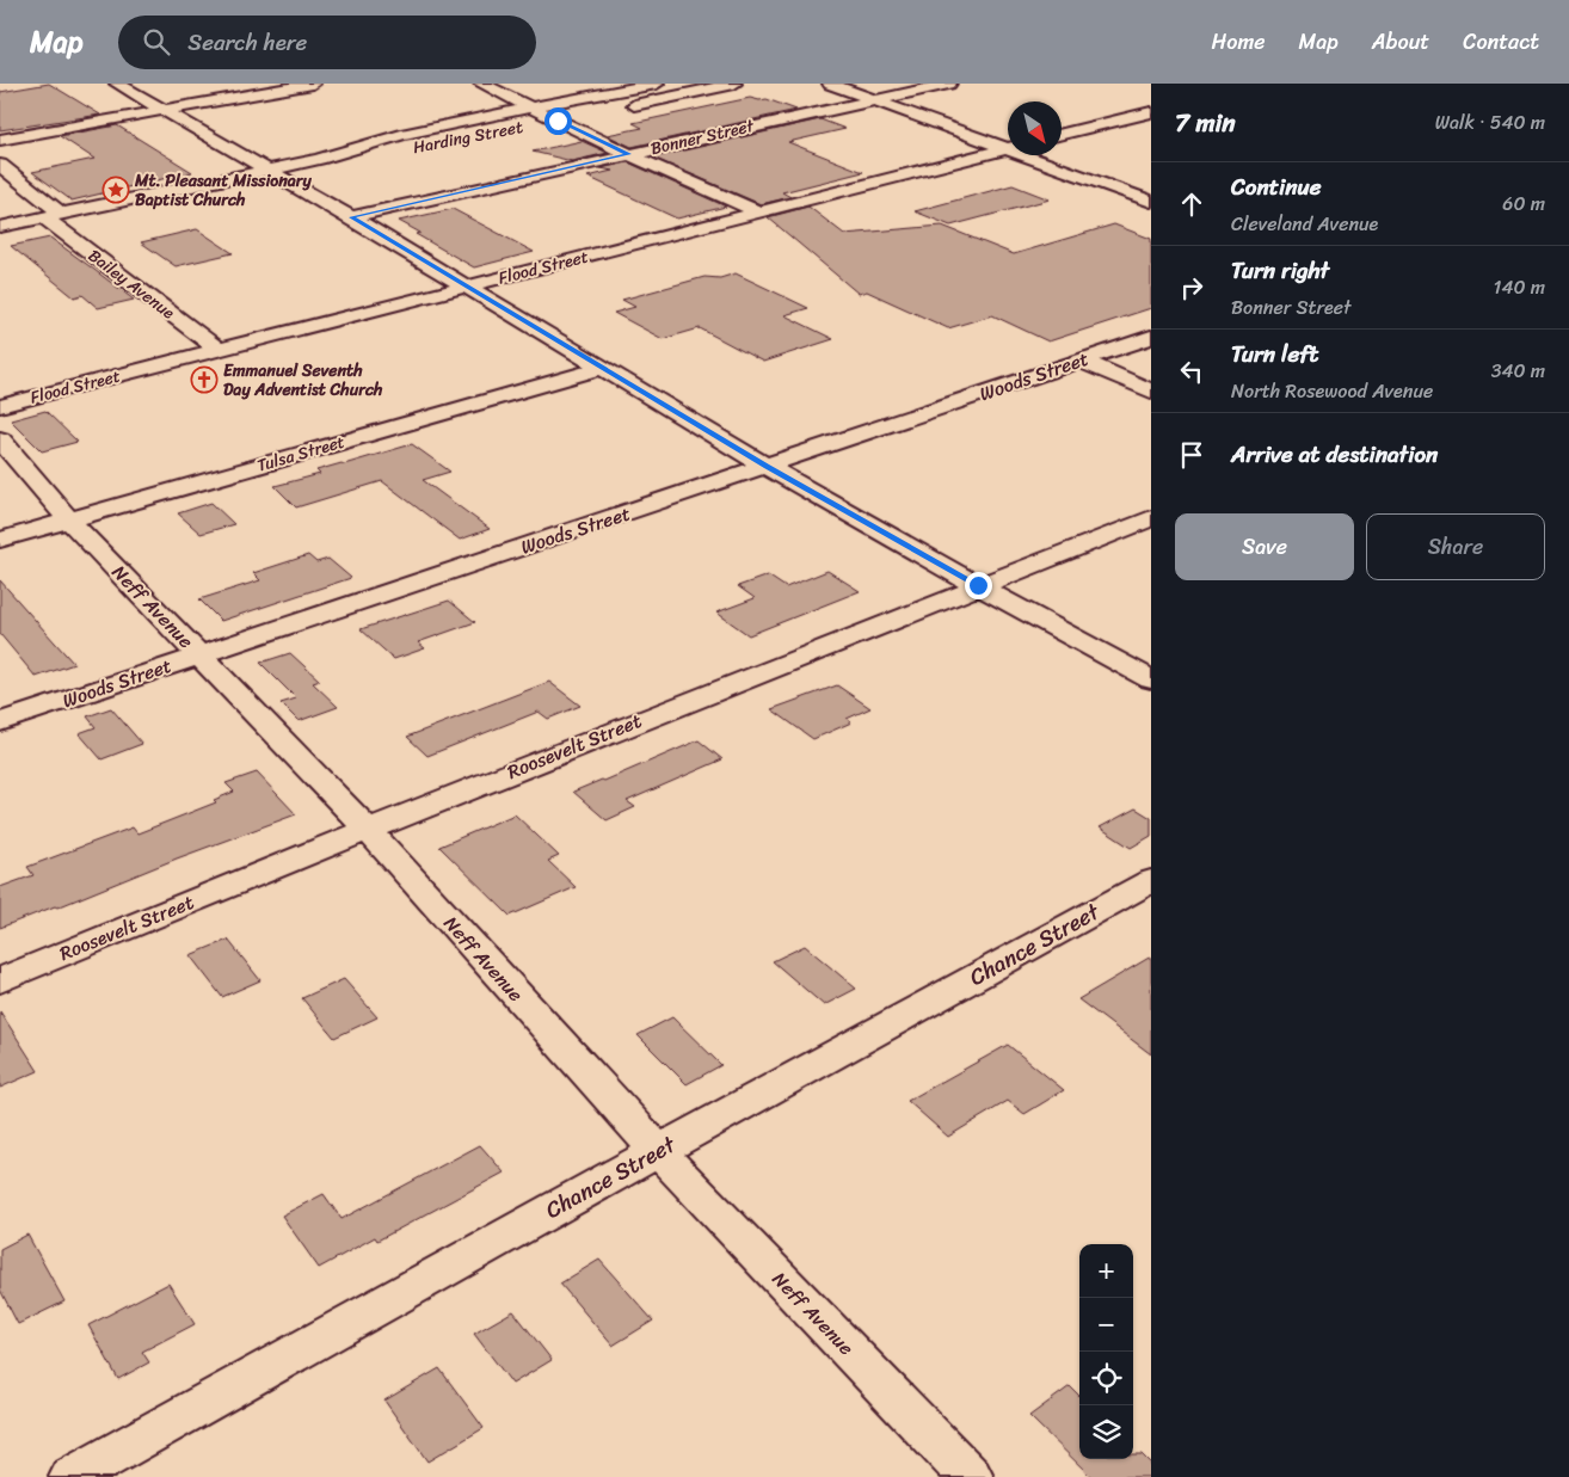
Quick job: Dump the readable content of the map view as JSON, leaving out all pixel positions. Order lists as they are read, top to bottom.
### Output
{
  "streets": {
    "street": [
      "Harding Street",
      "Bonner Street",
      "Flood Street",
      "Bailey Avenue",
      "Woods Street",
      "Tulsa Street",
      "Neff Avenue",
      "Roosevelt Street",
      "Chance Street"
    ]
  },
  "crossings": [
    ["Harding Street", "Bailey Avenue"],
    ["Flood Street", "Bailey Avenue"],
    ["Woods Street", "Neff Avenue"],
    ["Tulsa Street", "Neff Avenue"],
    ["Neff Avenue", "Roosevelt Street"],
    ["Neff Avenue", "Chance Street"]
  ],
  "places": {
    "place": ["Mt. Pleasant Missionary Baptist Church"],
    "church": ["Emmanuel Seventh Day Adventist Church"]
  },
  "north": "bottom right",
  "page": {
    "header": "Map",
    "search": "Search here",
    "nav": [
      "Home",
      "Map",
      "About",
      "Contact"
    ],
    "heading": ["7 min", "Walk · 540 m"],
    "list": [
      ["Continue", "Cleveland Avenue", "60 m"],
      ["Turn right", "Bonner Street", "140 m"],
      ["Turn left", "North Rosewood Avenue", "340 m"],
      "Arrive at destination"
    ],
    "buttons": ["Save", "Share"],
    "map_buttons": ["+", "−"]
  }
}
